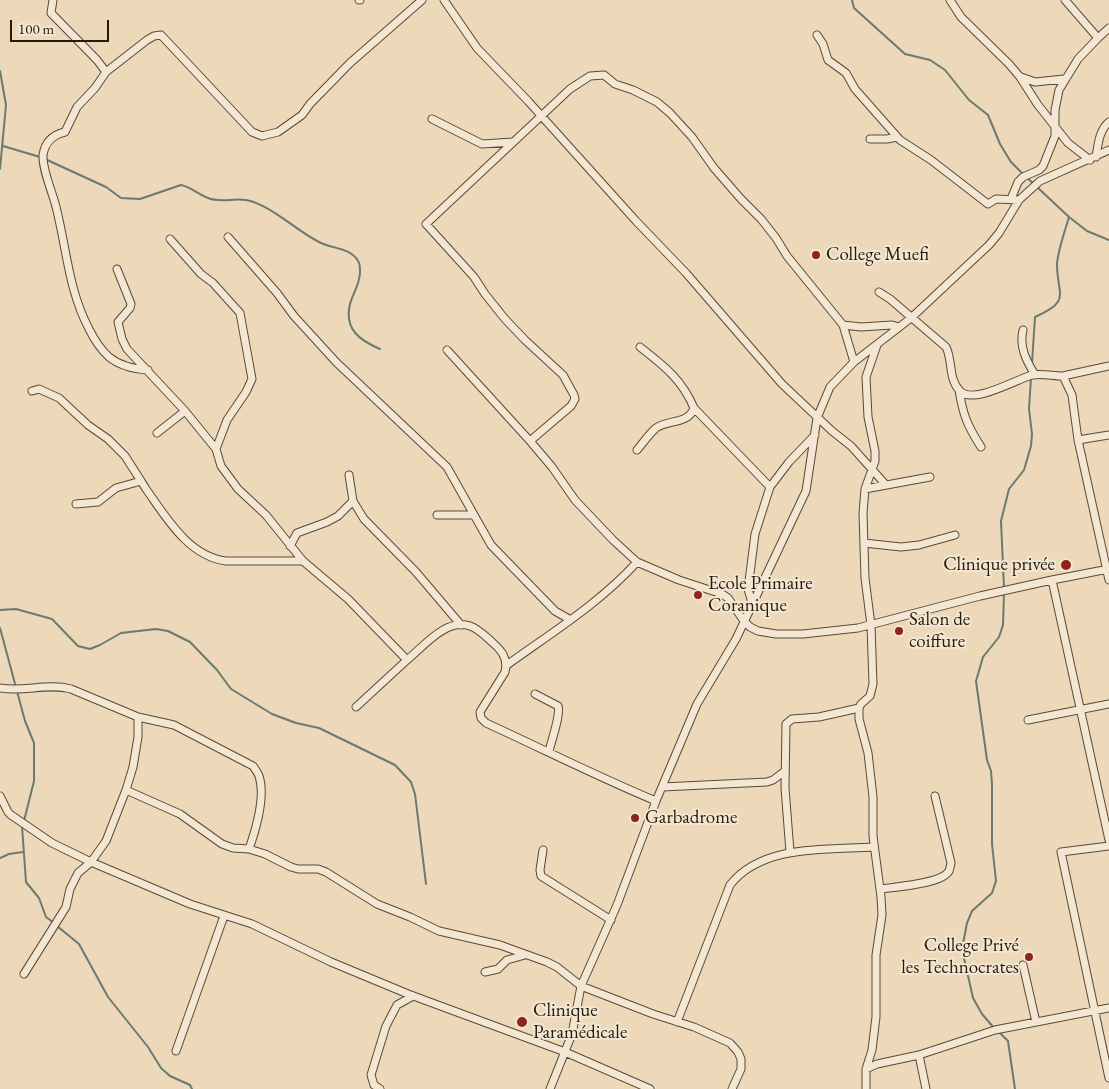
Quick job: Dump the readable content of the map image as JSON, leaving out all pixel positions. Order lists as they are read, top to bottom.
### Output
{
  "places": [
    "College Muefi",
    "Clinique privée",
    "Ecole Primaire Coranique",
    "Salon de coiffure",
    "Garbadrome",
    "College Privé les Technocrates",
    "Clinique Paramédicale"
  ],
  "scale_bar": "100 m"
}
